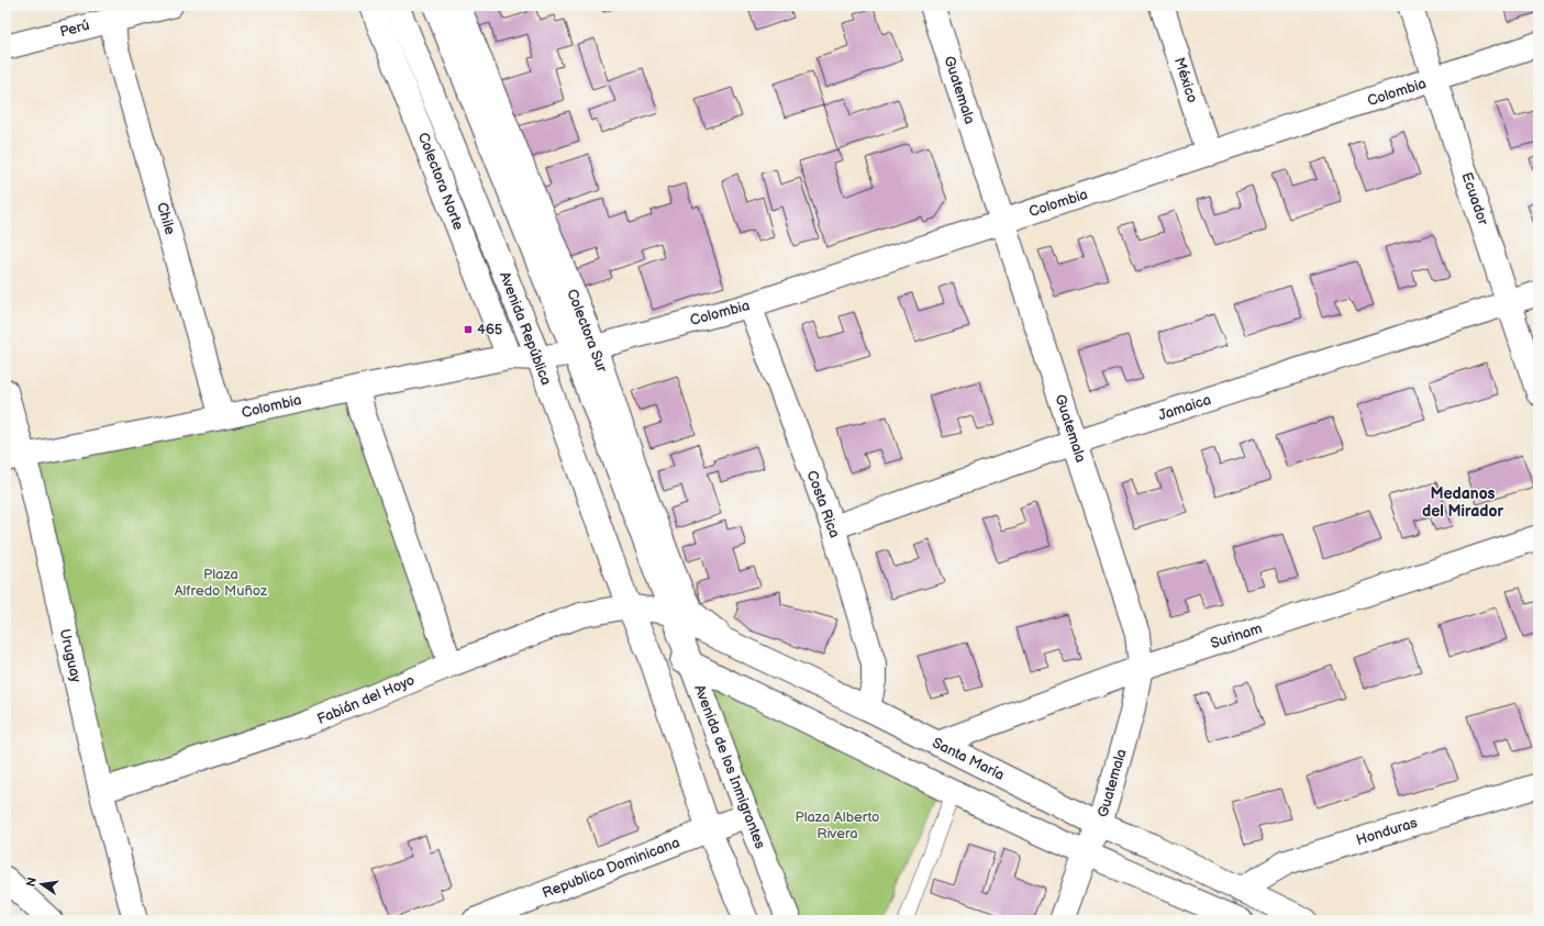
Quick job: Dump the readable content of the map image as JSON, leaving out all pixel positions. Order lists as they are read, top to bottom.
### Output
{
  "streets": {
    "street": [
      "Perú",
      "México",
      "Guatemala",
      "Colombia",
      "Colectora Norte",
      "Ecuador",
      "Chile",
      "Avenida República",
      "Colectora Sur",
      "Jamaica",
      "Costa Rica",
      "Surinam",
      "Uruguay",
      "Fabián del Hoyo",
      "Santa María",
      "Avenida de los Inmigrantes",
      "Honduras",
      "Republica Dominicana"
    ]
  },
  "crossings": [
    ["Perú", "Chile"],
    ["México", "Colombia"],
    ["Guatemala", "Colombia"],
    ["Guatemala", "Jamaica"],
    ["Guatemala", "Surinam"],
    ["Guatemala", "Santa María"],
    ["Colombia", "Colectora Norte"],
    ["Colombia", "Ecuador"],
    ["Colombia", "Chile"],
    ["Colombia", "Avenida República"],
    ["Colombia", "Colectora Sur"],
    ["Colombia", "Costa Rica"],
    ["Colombia", "Uruguay"],
    ["Ecuador", "Jamaica"],
    ["Avenida República", "Fabián del Hoyo"],
    ["Avenida República", "Santa María"],
    ["Colectora Sur", "Santa María"],
    ["Jamaica", "Costa Rica"],
    ["Costa Rica", "Santa María"],
    ["Surinam", "Santa María"],
    ["Uruguay", "Fabián del Hoyo"],
    ["Fabián del Hoyo", "Santa María"],
    ["Santa María", "Avenida de los Inmigrantes"],
    ["Santa María", "Honduras"],
    ["Avenida de los Inmigrantes", "Republica Dominicana"]
  ],
  "districts": ["Medanos del Mirador"],
  "parks": ["Plaza Alfredo Muñoz", "Plaza Alberto Rivera"],
  "places": {
    "transit": ["465"]
  },
  "north": "left"
}
